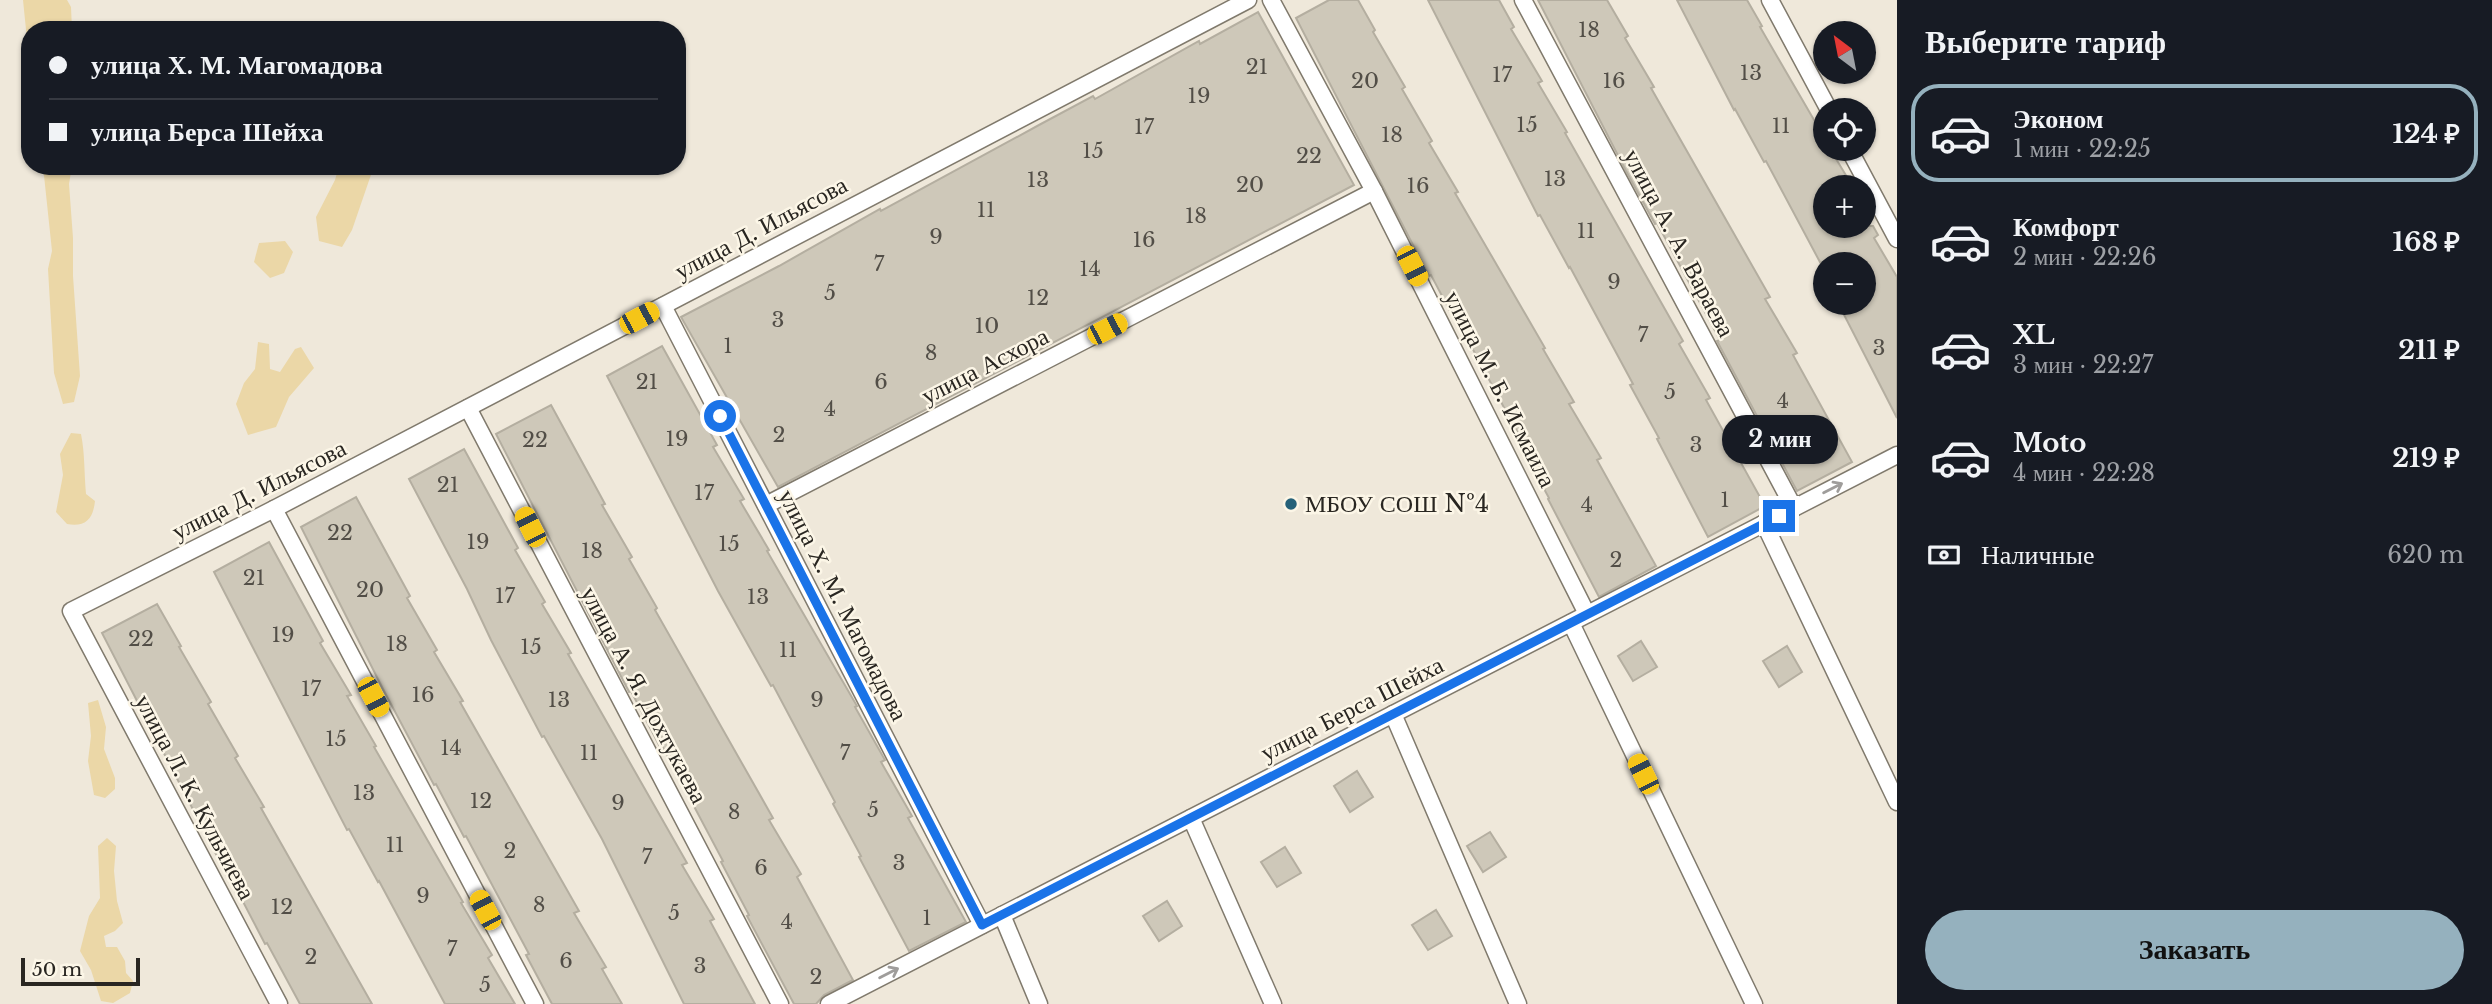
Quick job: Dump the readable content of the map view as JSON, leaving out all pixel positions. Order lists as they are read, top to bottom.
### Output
{
  "streets": {
    "street": [
      "улица Д. Ильясова",
      "улица А. А. Вараева",
      "улица Асхора",
      "улица М. Б. Исмаила",
      "улица Х. М. Магомадова",
      "улица А. Я. Дохтукаева",
      "улица Берса Шейха",
      "улица Л. К. Кульчиева"
    ]
  },
  "crossings": [
    ["улица Д. Ильясова", "улица Х. М. Магомадова"],
    ["улица Д. Ильясова", "улица А. Я. Дохтукаева"],
    ["улица Д. Ильясова", "улица Л. К. Кульчиева"],
    ["улица А. А. Вараева", "улица Берса Шейха"],
    ["улица Асхора", "улица М. Б. Исмаила"],
    ["улица Асхора", "улица Х. М. Магомадова"],
    ["улица М. Б. Исмаила", "улица Берса Шейха"],
    ["улица Х. М. Магомадова", "улица Берса Шейха"]
  ],
  "places": ["МБОУ СОШ №4"],
  "house_numbers": [
    "18",
    "21",
    "13",
    "17",
    "20",
    "16",
    "19",
    "15",
    "11",
    "17",
    "18",
    "15",
    "22",
    "13",
    "13",
    "20",
    "16",
    "11",
    "18",
    "11",
    "9",
    "16",
    "7",
    "14",
    "9",
    "5",
    "12",
    "3",
    "10",
    "7",
    "1",
    "3",
    "8",
    "21",
    "6",
    "5",
    "4",
    "4",
    "2",
    "19",
    "22",
    "3",
    "21",
    "17",
    "1",
    "4",
    "22",
    "19",
    "15",
    "18",
    "2",
    "21",
    "20",
    "17",
    "13",
    "19",
    "22",
    "18",
    "15",
    "11",
    "17",
    "16",
    "13",
    "9",
    "15",
    "14",
    "11",
    "7",
    "13",
    "12",
    "9",
    "5",
    "8",
    "11",
    "2",
    "7",
    "3",
    "6",
    "9",
    "8",
    "12",
    "5",
    "1",
    "4",
    "7",
    "2",
    "6",
    "3",
    "2",
    "5"
  ],
  "scale_bar": "50 m",
  "north": "top left",
  "page": {
    "heading": "Выберите тариф",
    "map_buttons": ["+", "−"],
    "banner": ["улица Х. М. Магомадова", "улица Берса Шейха"],
    "list": [
      {
        "name": "Эконом",
        "note": "1 мин · 22:25",
        "value": "124 ₽"
      },
      {
        "name": "Комфорт",
        "note": "2 мин · 22:26",
        "value": "168 ₽"
      },
      {
        "name": "XL",
        "note": "3 мин · 22:27",
        "value": "211 ₽"
      },
      {
        "name": "Moto",
        "note": "4 мин · 22:28",
        "value": "219 ₽"
      }
    ],
    "bubble": "2 мин",
    "pay": ["Наличные", "620 m"],
    "buttons": "Заказать",
    "scale": "50 m"
  }
}
